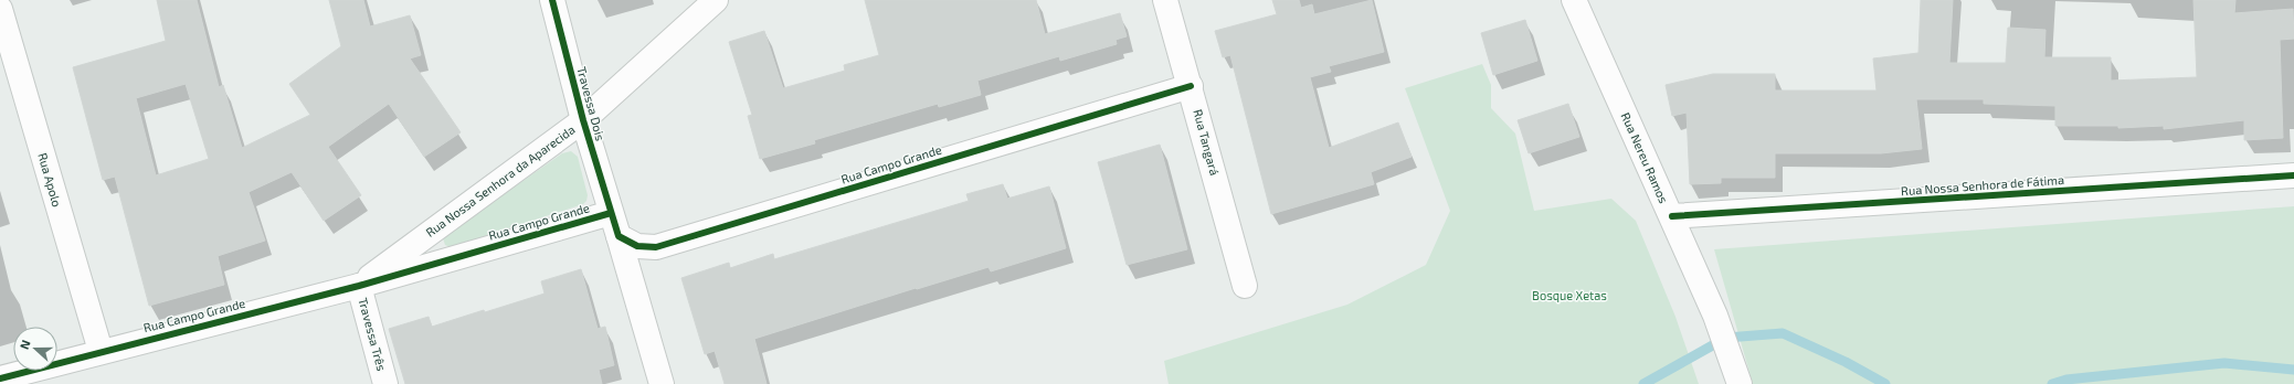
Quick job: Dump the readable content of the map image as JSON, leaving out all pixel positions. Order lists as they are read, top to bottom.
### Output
{
  "streets": {
    "street": [
      "Travessa Dois",
      "Rua Tangará",
      "Rua Nereu Ramos",
      "Rua Campo Grande",
      "Rua Apolo",
      "Rua Nossa Senhora da Aparecida",
      "Rua Nossa Senhora de Fátima",
      "Travessa Três"
    ]
  },
  "crossings": [
    ["Travessa Dois", "Rua Campo Grande"],
    ["Travessa Dois", "Rua Nossa Senhora da Aparecida"],
    ["Rua Tangará", "Rua Campo Grande"],
    ["Rua Nereu Ramos", "Rua Nossa Senhora de Fátima"],
    ["Rua Campo Grande", "Rua Apolo"],
    ["Rua Campo Grande", "Rua Nossa Senhora da Aparecida"],
    ["Rua Campo Grande", "Travessa Três"],
    ["Rua Nossa Senhora da Aparecida", "Travessa Três"]
  ],
  "parks": ["Bosque Xetas"],
  "north": "left"
}
